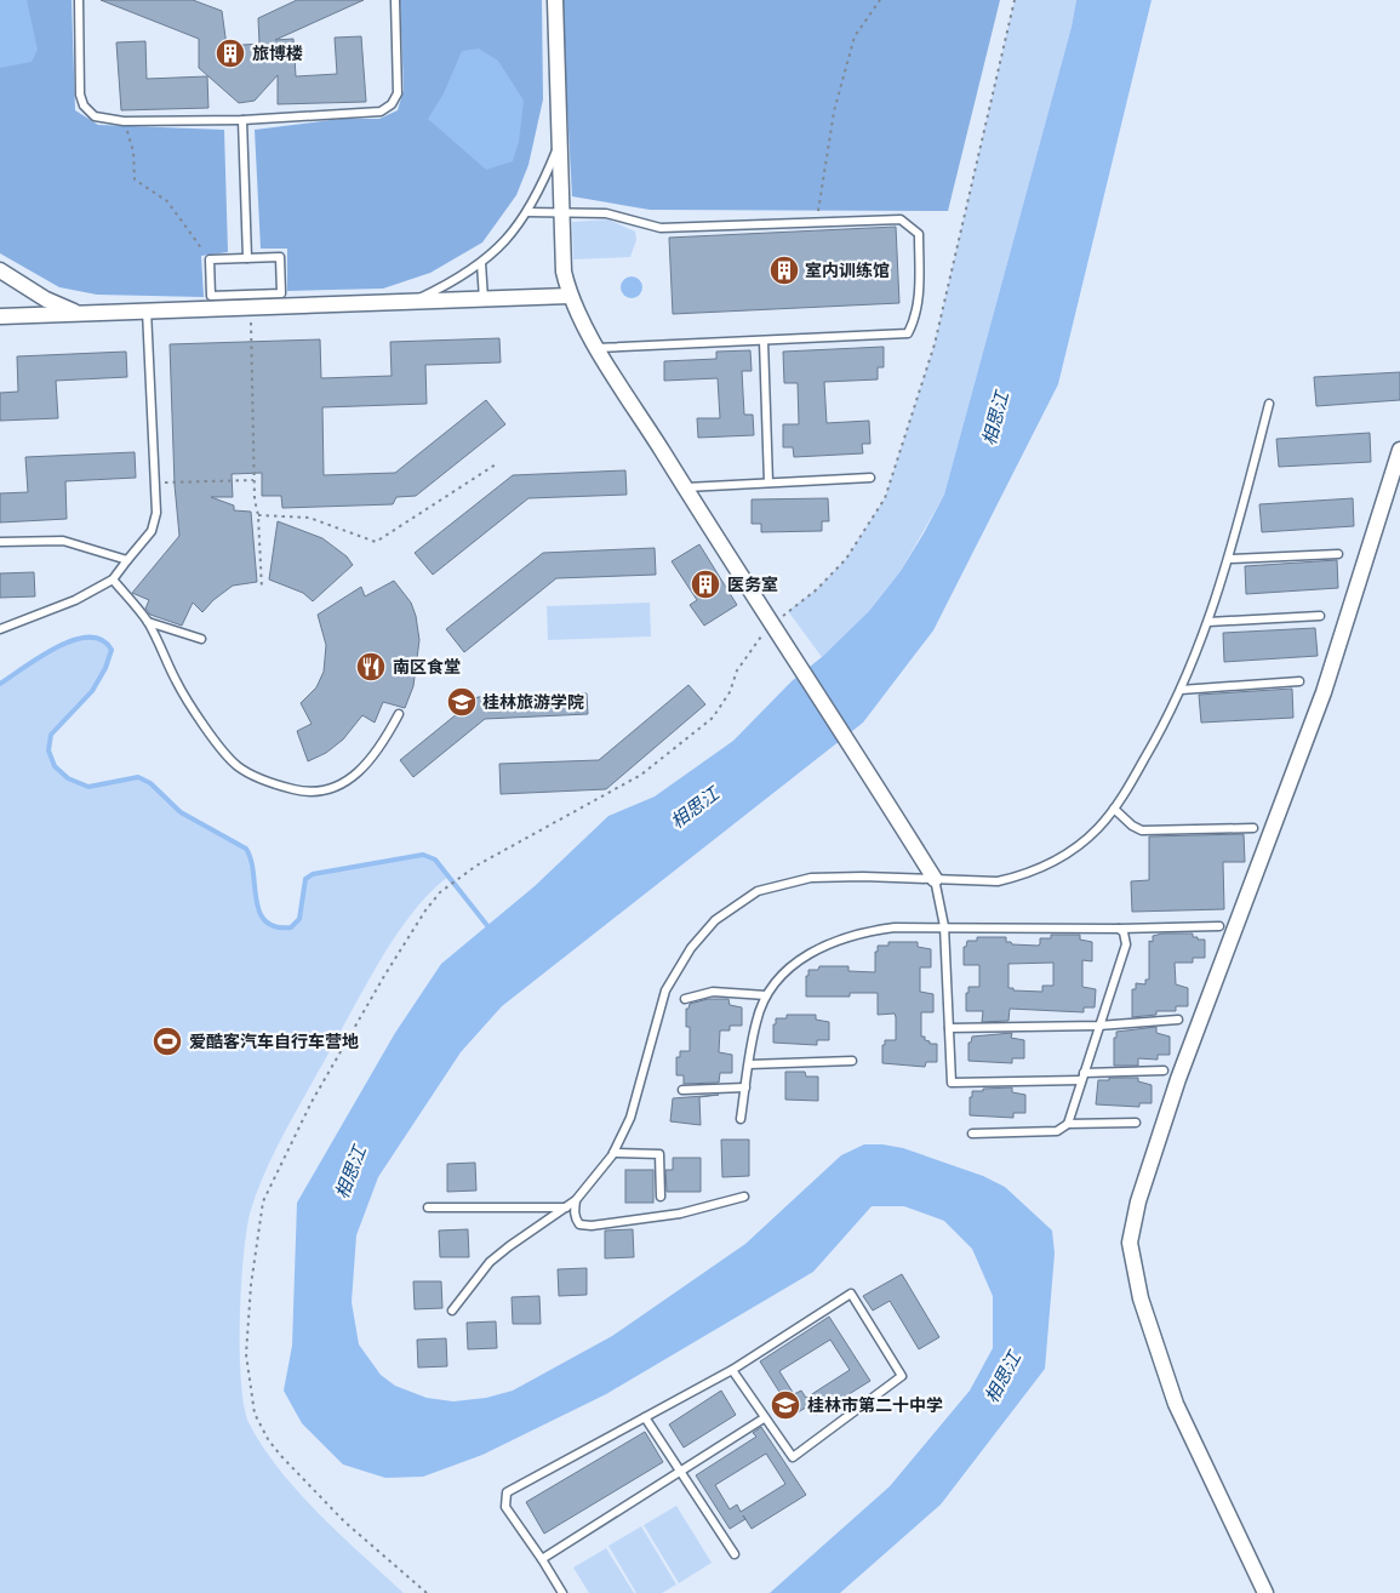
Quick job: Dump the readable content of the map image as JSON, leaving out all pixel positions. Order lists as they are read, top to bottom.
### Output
{
  "water": ["相思江"],
  "places": {
    "building": ["旅博楼", "室内训练馆", "医务室"],
    "restaurant": ["南区食堂"],
    "school or university": ["桂林旅游学院", "桂林市第二十中学"],
    "sports": ["爱酷客汽车自行车营地"]
  }
}
